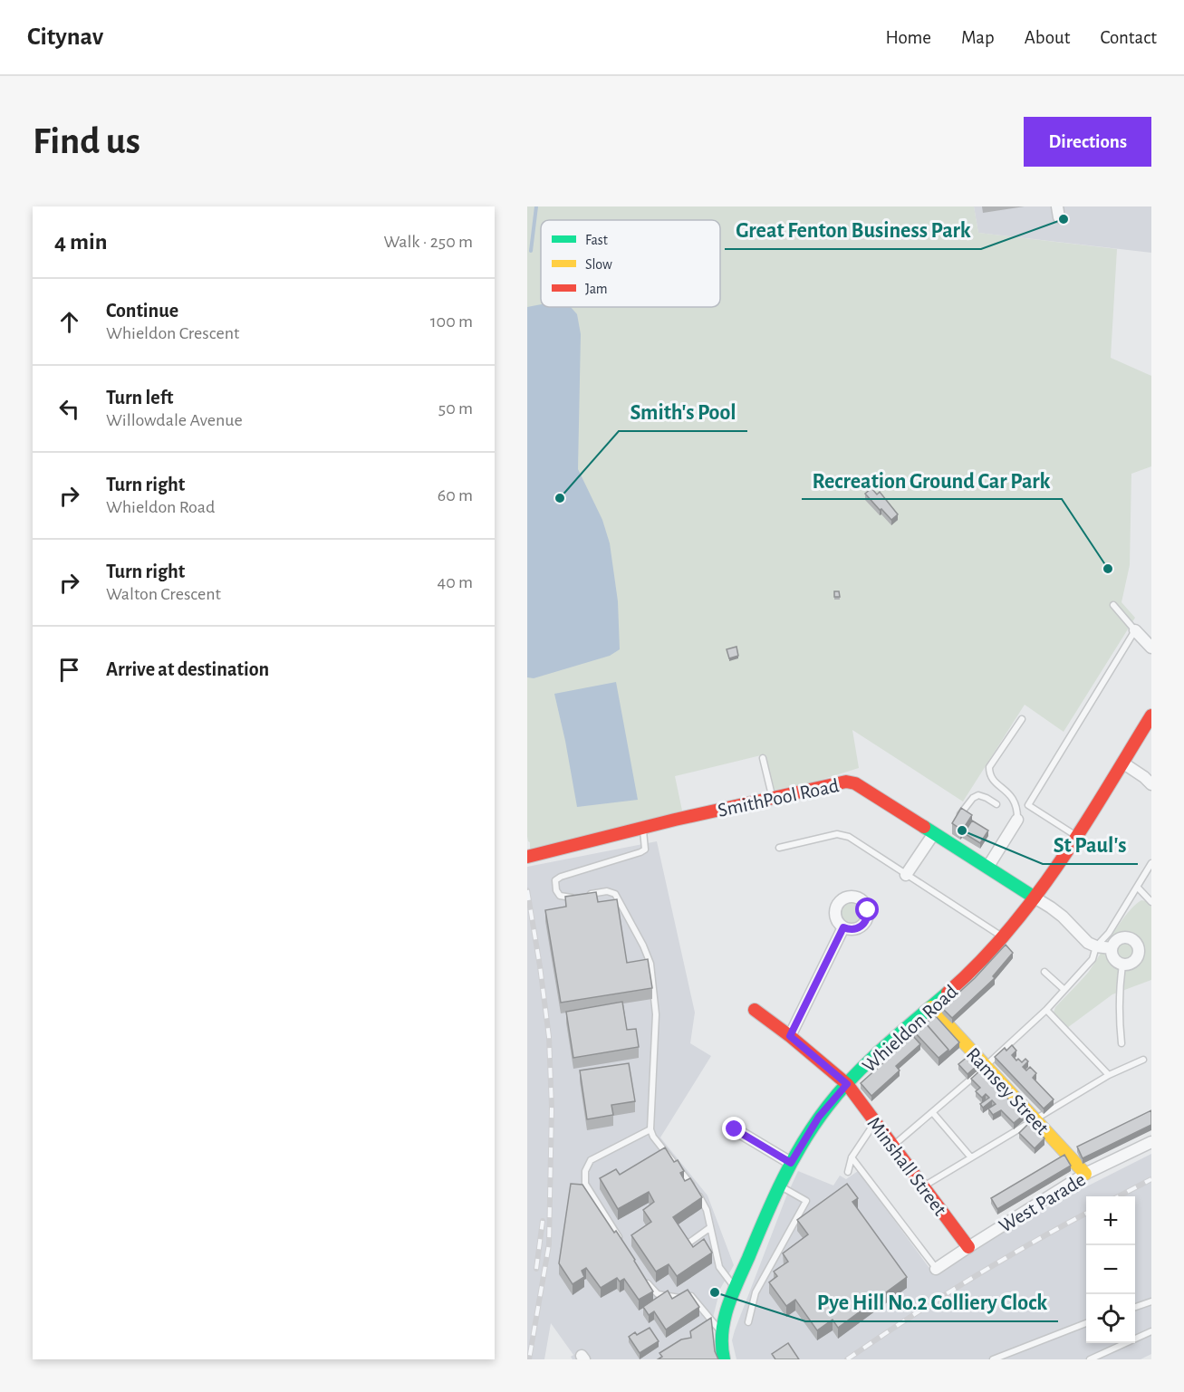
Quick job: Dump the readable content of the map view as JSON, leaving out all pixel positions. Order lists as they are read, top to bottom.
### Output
{
  "streets": {
    "street": [
      "SmithPool Road",
      "Whieldon Road",
      "Ramsey Street",
      "Minshall Street",
      "West Parade"
    ]
  },
  "crossings": [
    ["SmithPool Road", "Whieldon Road"],
    ["Whieldon Road", "Ramsey Street"],
    ["Whieldon Road", "Minshall Street"],
    ["Ramsey Street", "West Parade"],
    ["Minshall Street", "West Parade"]
  ],
  "places": [
    "Great Fenton Business Park",
    "Smith's Pool",
    "Recreation Ground Car Park",
    "St Paul's",
    "Pye Hill No.2 Colliery Clock"
  ],
  "legend": ["Fast", "Slow", "Jam"],
  "page": {
    "header": "Citynav",
    "nav": [
      "Home",
      "Map",
      "About",
      "Contact"
    ],
    "buttons": "Directions",
    "title": "Find us",
    "heading": ["4 min", "Walk · 250 m"],
    "list": [
      ["Continue", "Whieldon Crescent", "100 m"],
      ["Turn left", "Willowdale Avenue", "50 m"],
      ["Turn right", "Whieldon Road", "60 m"],
      ["Turn right", "Walton Crescent", "40 m"],
      "Arrive at destination"
    ],
    "map_buttons": ["+", "−"]
  }
}
